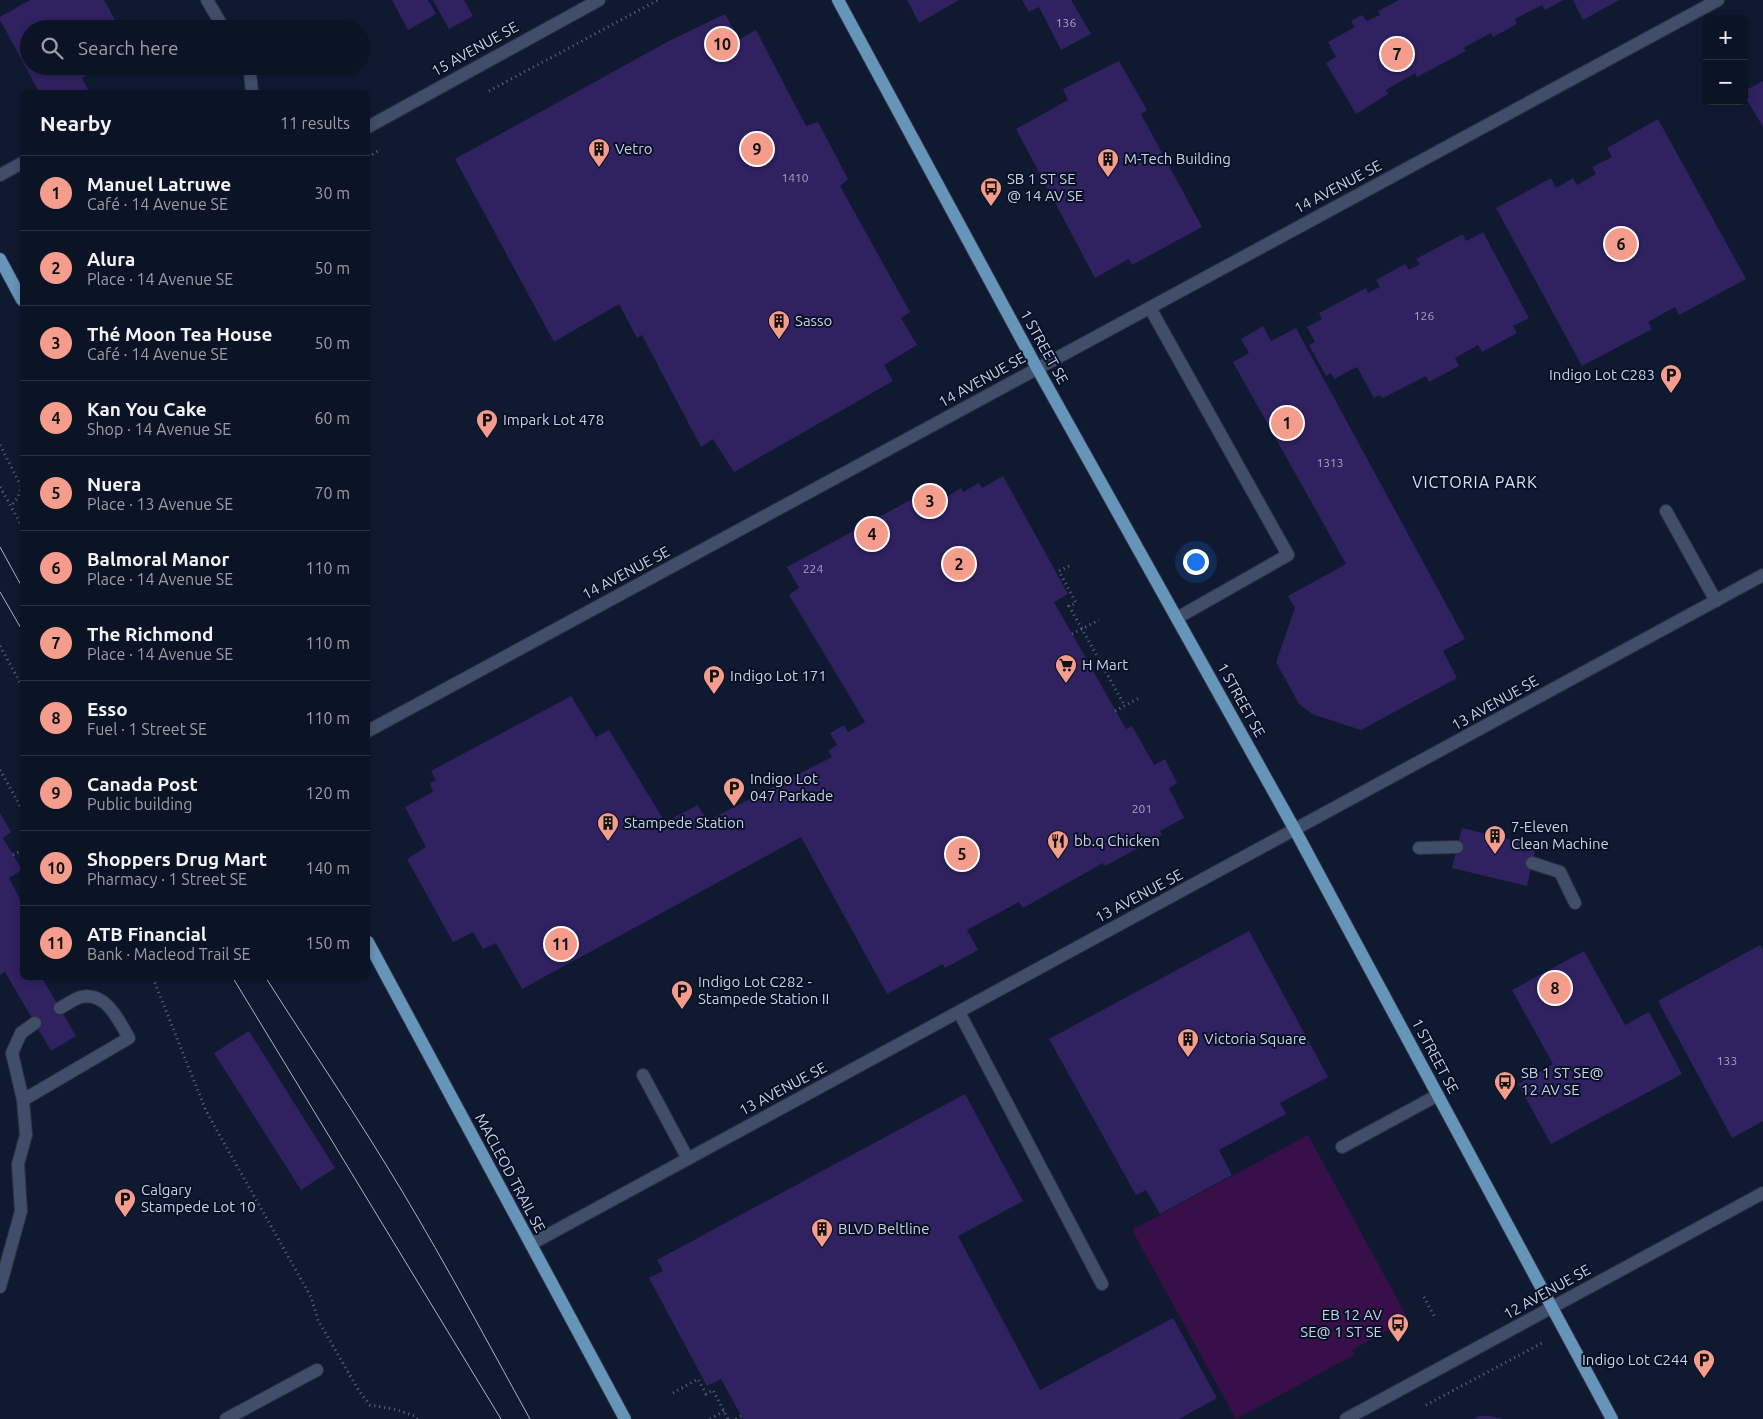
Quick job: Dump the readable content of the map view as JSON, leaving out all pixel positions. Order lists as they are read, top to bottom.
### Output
{
  "streets": {
    "main road": ["1 STREET SE", "MACLEOD TRAIL SE"],
    "street": [
      "15 AVENUE SE",
      "14 AVENUE SE",
      "13 AVENUE SE",
      "12 AVENUE SE"
    ]
  },
  "crossings": [
    ["14 AVENUE SE", "1 STREET SE"],
    ["1 STREET SE", "13 AVENUE SE"],
    ["1 STREET SE", "12 AVENUE SE"],
    ["13 AVENUE SE", "MACLEOD TRAIL SE"]
  ],
  "districts": ["VICTORIA PARK"],
  "places": {
    "building": [
      "Vetro",
      "M-Tech Building",
      "Sasso",
      "Stampede Station",
      "7-Eleven Clean Machine",
      "Victoria Square",
      "BLVD Beltline"
    ],
    "bus stop": ["SB 1 ST SE @ 14 AV SE", "SB 1 ST SE@ 12 AV SE", "EB 12 AV SE@ 1 ST SE"],
    "parking": [
      "Indigo Lot C283",
      "Impark Lot 478",
      "Indigo Lot 171",
      "Indigo Lot 047 Parkade",
      "Indigo Lot C282 - Stampede Station II",
      "Calgary Stampede Lot 10",
      "Indigo Lot C244"
    ],
    "supermarket": ["H Mart"],
    "restaurant": ["bb.q Chicken"]
  },
  "house_numbers": [
    "136",
    "1410",
    "126",
    "1313",
    "224",
    "201",
    "133"
  ],
  "page": {
    "map_buttons": ["+", "−"],
    "search": "Search here",
    "pins": [
      "10",
      "7",
      "9",
      "6",
      "1",
      "3",
      "4",
      "2",
      "5",
      "11",
      "8"
    ],
    "heading": ["Nearby", "11 results"],
    "list": [
      {
        "mark": "1",
        "name": "Manuel Latruwe",
        "note": "Café · 14 Avenue SE",
        "value": "30 m"
      },
      {
        "mark": "2",
        "name": "Alura",
        "note": "Place · 14 Avenue SE",
        "value": "50 m"
      },
      {
        "mark": "3",
        "name": "Thé Moon Tea House",
        "note": "Café · 14 Avenue SE",
        "value": "50 m"
      },
      {
        "mark": "4",
        "name": "Kan You Cake",
        "note": "Shop · 14 Avenue SE",
        "value": "60 m"
      },
      {
        "mark": "5",
        "name": "Nuera",
        "note": "Place · 13 Avenue SE",
        "value": "70 m"
      },
      {
        "mark": "6",
        "name": "Balmoral Manor",
        "note": "Place · 14 Avenue SE",
        "value": "110 m"
      },
      {
        "mark": "7",
        "name": "The Richmond",
        "note": "Place · 14 Avenue SE",
        "value": "110 m"
      },
      {
        "mark": "8",
        "name": "Esso",
        "note": "Fuel · 1 Street SE",
        "value": "110 m"
      },
      {
        "mark": "9",
        "name": "Canada Post",
        "note": "Public building",
        "value": "120 m"
      },
      {
        "mark": "10",
        "name": "Shoppers Drug Mart",
        "note": "Pharmacy · 1 Street SE",
        "value": "140 m"
      },
      {
        "mark": "11",
        "name": "ATB Financial",
        "note": "Bank · Macleod Trail SE",
        "value": "150 m"
      }
    ]
  }
}
